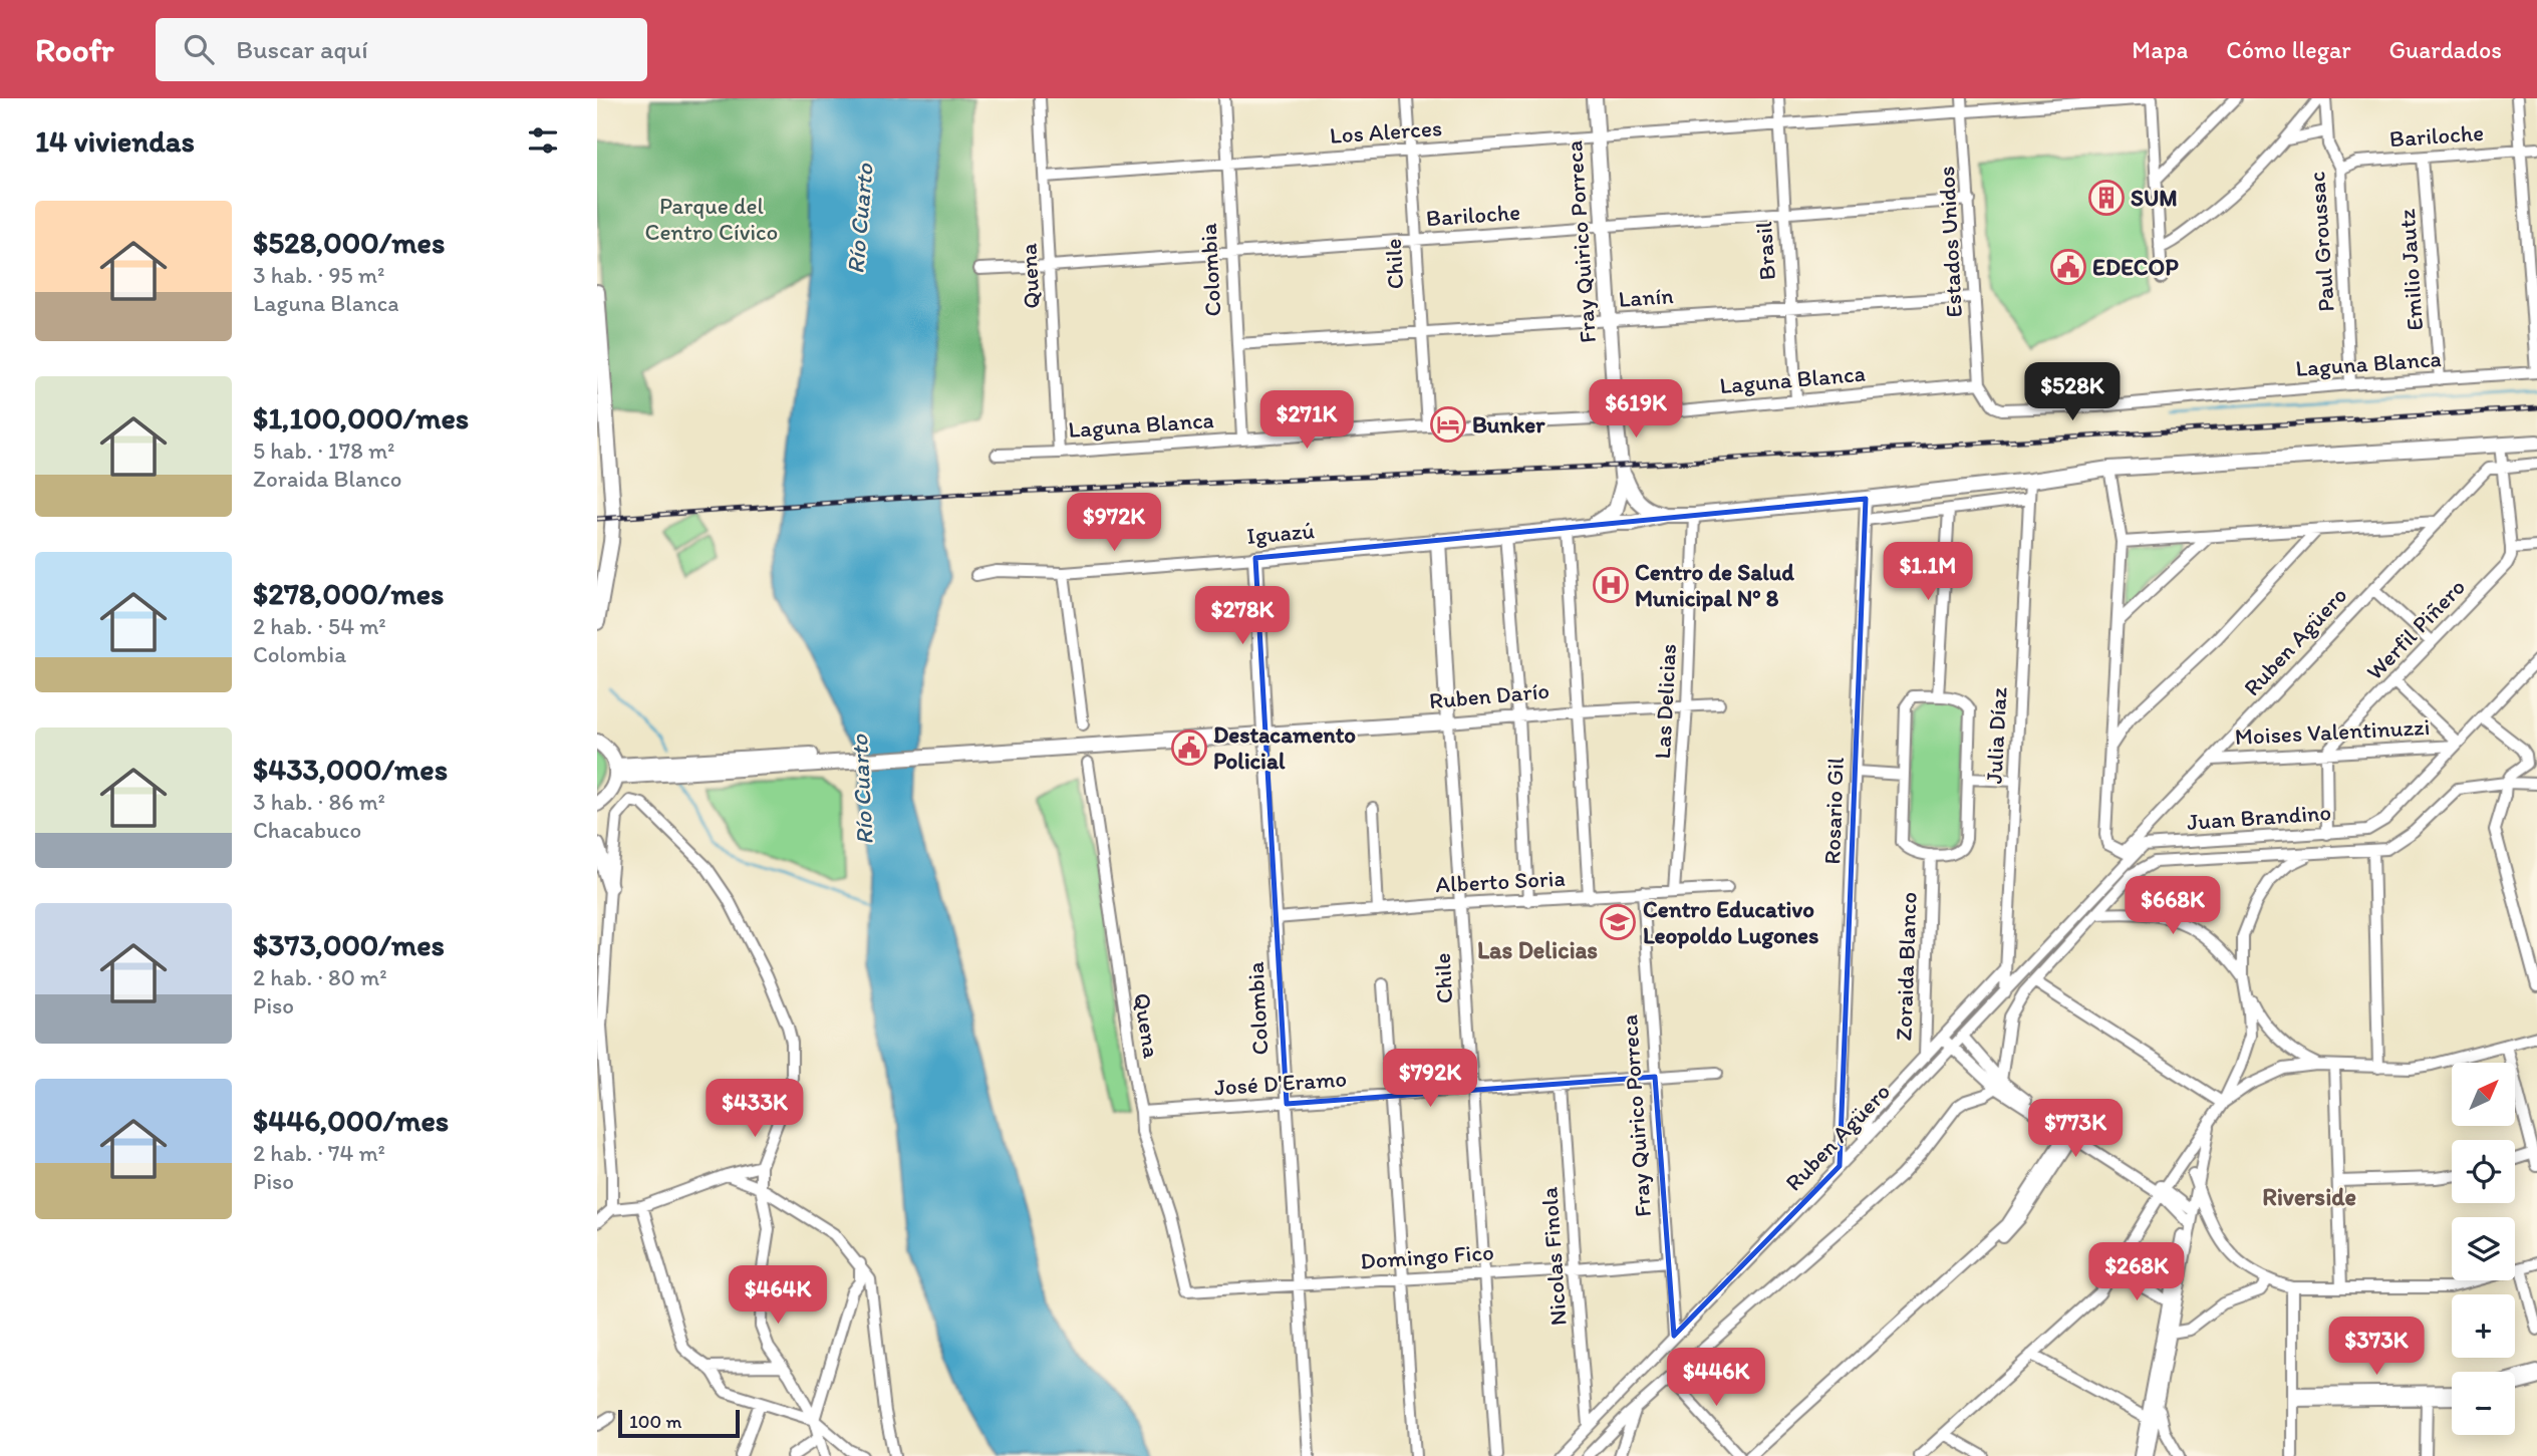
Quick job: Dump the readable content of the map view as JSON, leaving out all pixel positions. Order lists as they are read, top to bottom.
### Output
{
  "streets": {
    "main road": [
      "Fray Quirico Porreca",
      "Chile",
      "Colombia",
      "Iguazú",
      "Ruben Darío"
    ],
    "street": [
      "Los Alerces",
      "Bariloche",
      "Estados Unidos",
      "Paul Groussac",
      "Brasil",
      "Emilio Jautz",
      "Quena",
      "Lanín",
      "Laguna Blanca",
      "Werfil Piñero",
      "Ruben Agüero",
      "Las Delicias",
      "Moises Valentinuzzi",
      "Julia Díaz",
      "Rosario Gil",
      "Juan Brandino",
      "Alberto Soria",
      "Zoraida Blanco",
      "José D'Eramo",
      "Domingo Fico",
      "Nicolas Finola"
    ]
  },
  "crossings": [
    ["Los Alerces", "Fray Quirico Porreca"],
    ["Los Alerces", "Estados Unidos"],
    ["Los Alerces", "Brasil"],
    ["Los Alerces", "Chile"],
    ["Los Alerces", "Colombia"],
    ["Los Alerces", "Quena"],
    ["Bariloche", "Fray Quirico Porreca"],
    ["Bariloche", "Estados Unidos"],
    ["Bariloche", "Paul Groussac"],
    ["Bariloche", "Brasil"],
    ["Bariloche", "Chile"],
    ["Bariloche", "Colombia"],
    ["Bariloche", "Emilio Jautz"],
    ["Bariloche", "Quena"],
    ["Fray Quirico Porreca", "Lanín"],
    ["Fray Quirico Porreca", "Laguna Blanca"],
    ["Fray Quirico Porreca", "Iguazú"],
    ["Fray Quirico Porreca", "Ruben Agüero"],
    ["Fray Quirico Porreca", "Alberto Soria"],
    ["Fray Quirico Porreca", "José D'Eramo"],
    ["Fray Quirico Porreca", "Domingo Fico"],
    ["Estados Unidos", "Lanín"],
    ["Estados Unidos", "Laguna Blanca"],
    ["Paul Groussac", "Laguna Blanca"],
    ["Brasil", "Lanín"],
    ["Brasil", "Laguna Blanca"],
    ["Chile", "Lanín"],
    ["Chile", "Laguna Blanca"],
    ["Chile", "Iguazú"],
    ["Chile", "Ruben Darío"],
    ["Chile", "Alberto Soria"],
    ["Chile", "José D'Eramo"],
    ["Chile", "Domingo Fico"],
    ["Colombia", "Lanín"],
    ["Colombia", "Laguna Blanca"],
    ["Colombia", "Iguazú"],
    ["Colombia", "Ruben Darío"],
    ["Colombia", "Alberto Soria"],
    ["Colombia", "José D'Eramo"],
    ["Colombia", "Domingo Fico"],
    ["Emilio Jautz", "Laguna Blanca"],
    ["Quena", "Laguna Blanca"],
    ["Quena", "José D'Eramo"],
    ["Quena", "Domingo Fico"],
    ["Werfil Piñero", "Moises Valentinuzzi"],
    ["Ruben Agüero", "Moises Valentinuzzi"],
    ["Ruben Agüero", "Julia Díaz"],
    ["Ruben Agüero", "Rosario Gil"],
    ["Ruben Agüero", "Juan Brandino"],
    ["Ruben Agüero", "Zoraida Blanco"],
    ["Ruben Agüero", "Nicolas Finola"],
    ["Ruben Darío", "Las Delicias"],
    ["Las Delicias", "Alberto Soria"],
    ["Moises Valentinuzzi", "Juan Brandino"],
    ["José D'Eramo", "Nicolas Finola"],
    ["Domingo Fico", "Nicolas Finola"]
  ],
  "districts": ["Las Delicias", "Riverside"],
  "water": ["Río Cuarto"],
  "parks": ["Parque del Centro Cívico"],
  "places": {
    "building": ["SUM"],
    "public building": ["EDECOP", "Destacamento Policial"],
    "hotel": ["Bunker"],
    "hospital": ["Centro de Salud Municipal Nº 8"],
    "school or university": ["Centro Educativo Leopoldo Lugones"]
  },
  "scale_bar": "100 m",
  "north": "top right",
  "page": {
    "header": "Roofr",
    "search": "Buscar aquí",
    "nav": ["Mapa", "Cómo llegar", "Guardados"],
    "heading": "14 viviendas",
    "list": [
      {
        "name": "$528,000/mes",
        "note": "3 hab. · 95 m² · Laguna Blanca"
      },
      {
        "name": "$1,100,000/mes",
        "note": "5 hab. · 178 m² · Zoraida Blanco"
      },
      {
        "name": "$278,000/mes",
        "note": "2 hab. · 54 m² · Colombia"
      },
      {
        "name": "$433,000/mes",
        "note": "3 hab. · 86 m² · Chacabuco"
      },
      {
        "name": "$373,000/mes",
        "note": "2 hab. · 80 m² · Piso"
      },
      {
        "name": "$446,000/mes",
        "note": "2 hab. · 74 m² · Piso"
      }
    ],
    "price": [
      "$528K",
      "$619K",
      "$271K",
      "$972K",
      "$1.1M",
      "$278K",
      "$668K",
      "$792K",
      "$433K",
      "$773K",
      "$268K",
      "$464K",
      "$373K",
      "$446K"
    ],
    "map_buttons": ["+", "−"],
    "scale": "100 m"
  }
}
